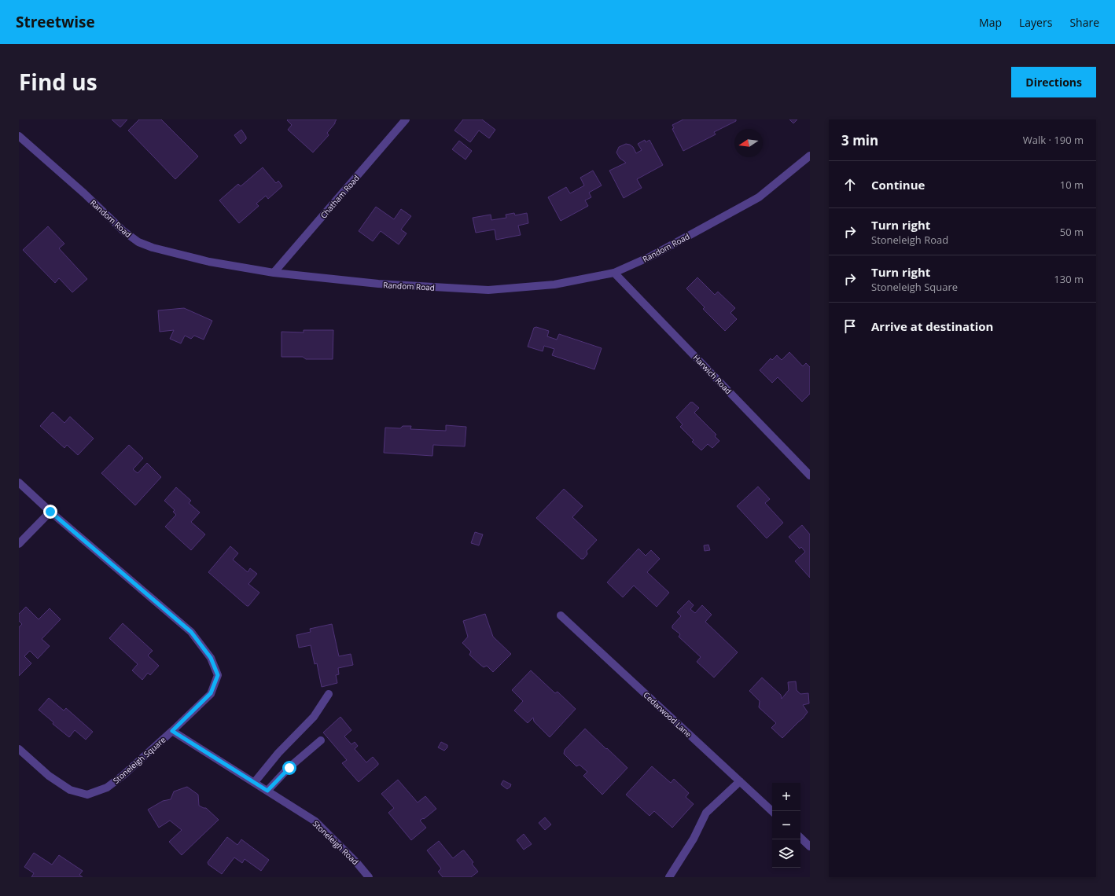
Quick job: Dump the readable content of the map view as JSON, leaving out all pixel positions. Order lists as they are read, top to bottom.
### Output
{
  "streets": {
    "street": [
      "Chatham Road",
      "Random Road",
      "Harwich Road",
      "Cedarwood Lane",
      "Stoneleigh Square",
      "Stoneleigh Road"
    ]
  },
  "crossings": [
    ["Chatham Road", "Random Road"],
    ["Random Road", "Harwich Road"],
    ["Stoneleigh Square", "Stoneleigh Road"]
  ],
  "north": "left",
  "page": {
    "header": "Streetwise",
    "nav": ["Map", "Layers", "Share"],
    "title": "Find us",
    "buttons": "Directions",
    "heading": ["3 min", "Walk · 190 m"],
    "list": [
      ["Continue", "10 m"],
      ["Turn right", "Stoneleigh Road", "50 m"],
      ["Turn right", "Stoneleigh Square", "130 m"],
      "Arrive at destination"
    ],
    "map_buttons": ["+", "−"]
  }
}
